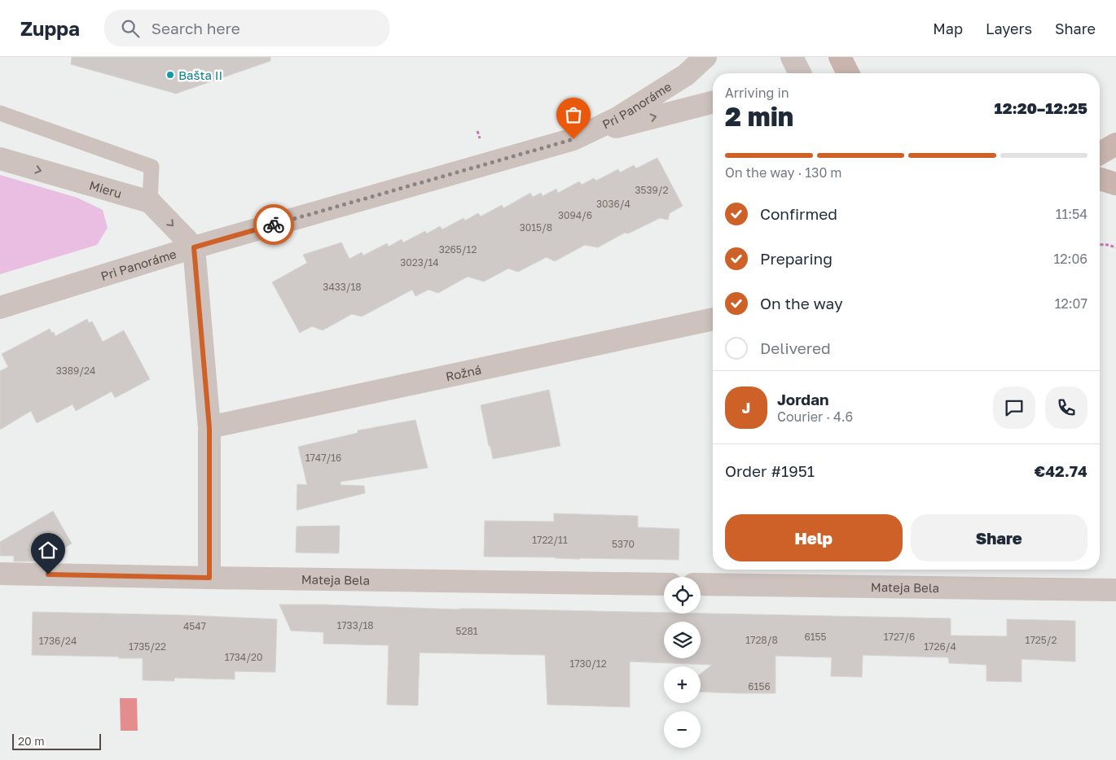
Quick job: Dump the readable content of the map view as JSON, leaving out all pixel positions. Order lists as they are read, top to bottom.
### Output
{
  "streets": {
    "street": [
      "Pri Panoráme",
      "Mieru",
      "Rožná",
      "Mateja Bela"
    ]
  },
  "crossings": [
    ["Pri Panoráme", "Mieru"]
  ],
  "one_way": ["Mieru"],
  "places": ["Bašta II"],
  "house_numbers": [
    "3539/2",
    "3036/4",
    "3094/6",
    "3015/8",
    "3265/12",
    "3023/14",
    "3433/18",
    "3389/24",
    "1747/16",
    "1722/11",
    "5370",
    "1733/18",
    "4547",
    "5281",
    "6155",
    "1727/6",
    "1728/8",
    "1725/2",
    "1736/24",
    "1735/22",
    "1726/4",
    "1734/20",
    "1730/12",
    "6156"
  ],
  "scale_bar": "20 m",
  "page": {
    "header": "Zuppa",
    "search": "Search here",
    "nav": ["Map", "Layers", "Share"],
    "heading": ["2 min", "Arriving in", "12:20–12:25"],
    "panel": [
      "Jordan",
      "Courier · 4.6",
      "Order #1951",
      "€42.74"
    ],
    "bar": "On the way · 130 m",
    "list": [
      ["Confirmed", "11:54"],
      ["Preparing", "12:06"],
      ["On the way", "12:07"],
      "Delivered"
    ],
    "round": "J",
    "buttons": ["Help", "Share"],
    "map_buttons": ["+", "−"],
    "scale": "20 m"
  }
}
